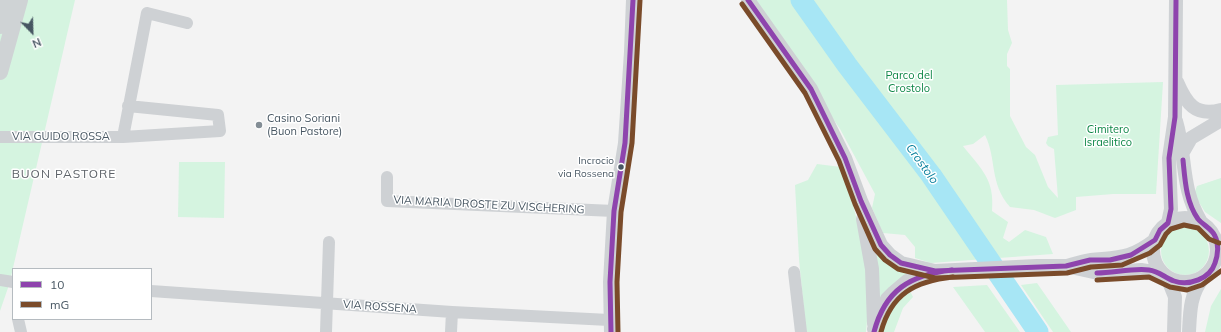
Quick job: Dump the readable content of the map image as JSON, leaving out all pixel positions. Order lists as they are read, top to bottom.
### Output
{
  "streets": {
    "street": ["VIA GUIDO ROSSA", "VIA MARIA DROSTE ZU VISCHERING", "VIA ROSSENA"]
  },
  "districts": ["BUON PASTORE"],
  "water": ["Crostolo"],
  "parks": ["Parco del Crostolo", "Cimitero Israelitico"],
  "places": ["Casino Soriani (Buon Pastore)", "Incrocio via Rossena"],
  "lines": ["transit line 10", "transit line mG"],
  "legend": ["10", "mG"],
  "north": "bottom right"
}
